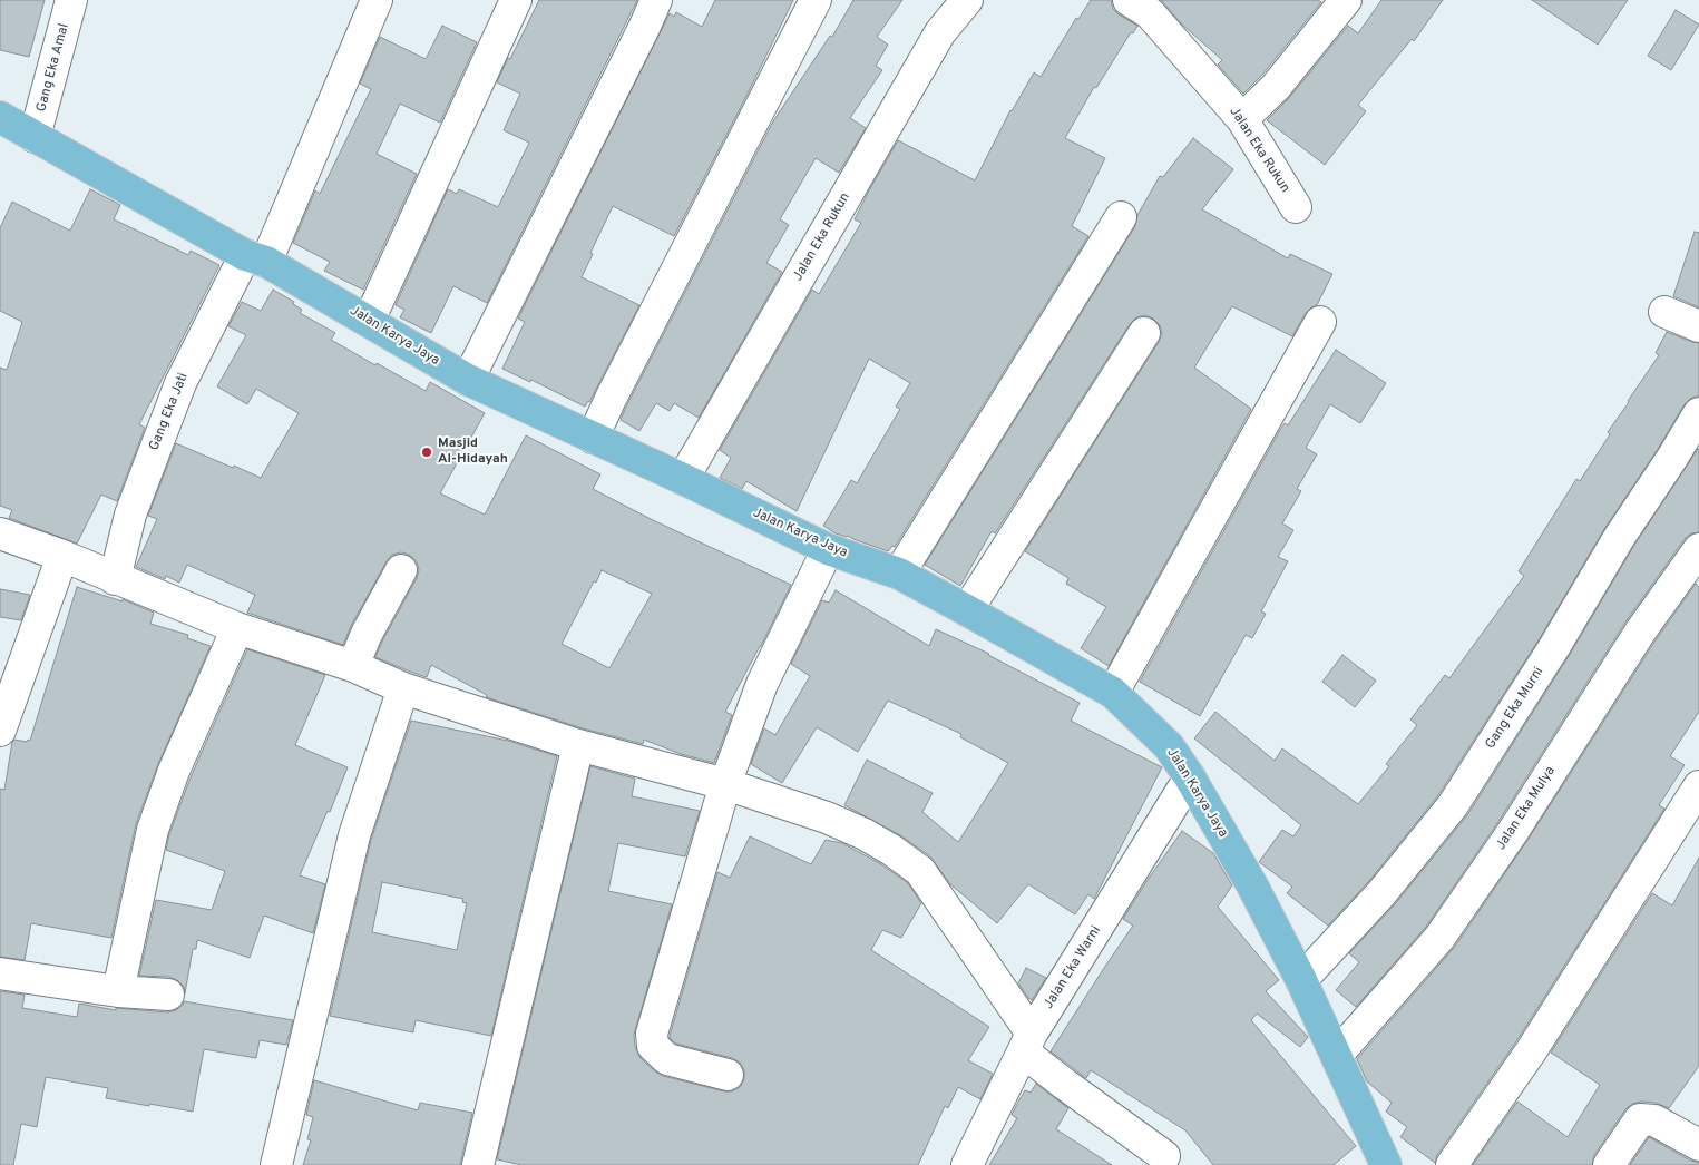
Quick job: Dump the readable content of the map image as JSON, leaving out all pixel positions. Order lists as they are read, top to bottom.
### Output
{
  "streets": {
    "main road": ["Jalan Karya Jaya"],
    "street": [
      "Gang Eka Amal",
      "Jalan Eka Rukun",
      "Gang Eka Jati",
      "Gang Eka Murni",
      "Jalan Eka Mulya",
      "Jalan Eka Warni"
    ]
  },
  "crossings": [
    ["Gang Eka Amal", "Jalan Karya Jaya"],
    ["Jalan Eka Rukun", "Jalan Karya Jaya"],
    ["Jalan Karya Jaya", "Gang Eka Jati"],
    ["Jalan Karya Jaya", "Gang Eka Murni"],
    ["Jalan Karya Jaya", "Jalan Eka Mulya"],
    ["Jalan Karya Jaya", "Jalan Eka Warni"]
  ],
  "places": ["Masjid Al-Hidayah"]
}
